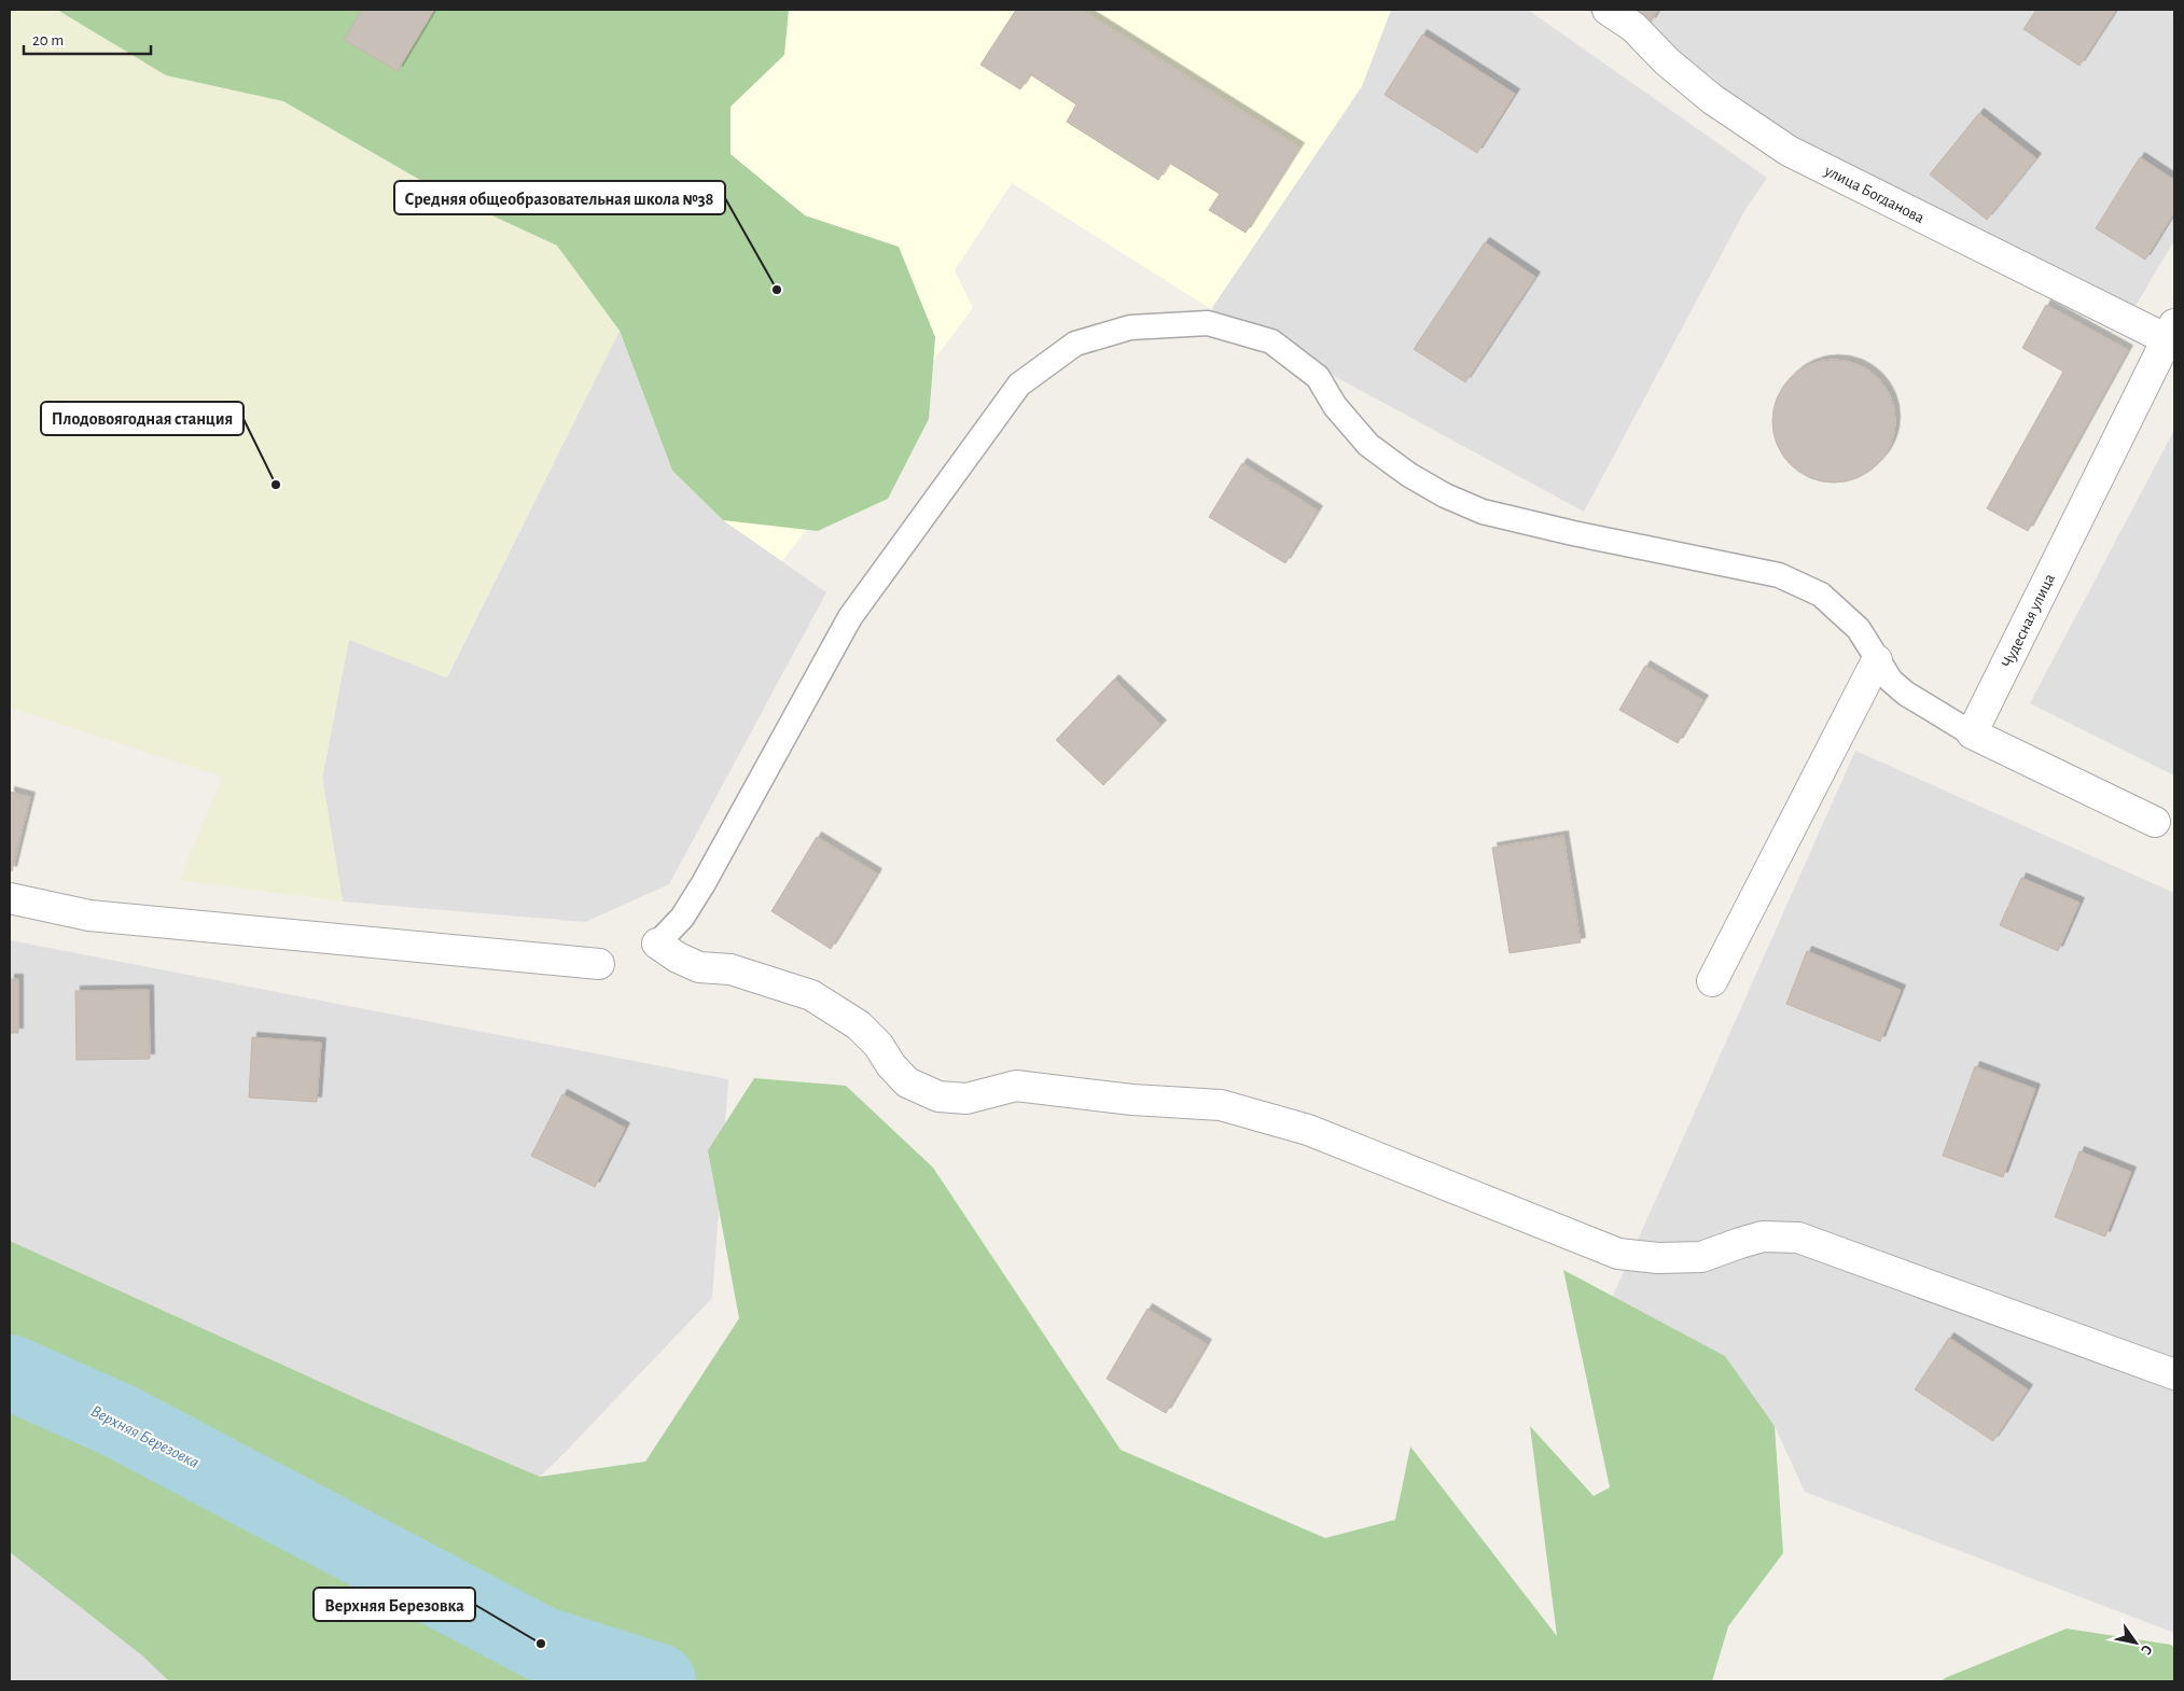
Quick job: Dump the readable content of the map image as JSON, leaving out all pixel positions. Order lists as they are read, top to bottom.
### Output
{
  "streets": {
    "street": ["улица Богданова", "Чудесная улица"]
  },
  "crossings": [
    ["улица Богданова", "Чудесная улица"]
  ],
  "water": ["Верхняя Березовка"],
  "places": ["Средняя общеобразовательная школа №38", "Плодовоягодная станция", "Верхняя Березовка"],
  "scale_bar": "20 m",
  "north": "bottom right"
}
